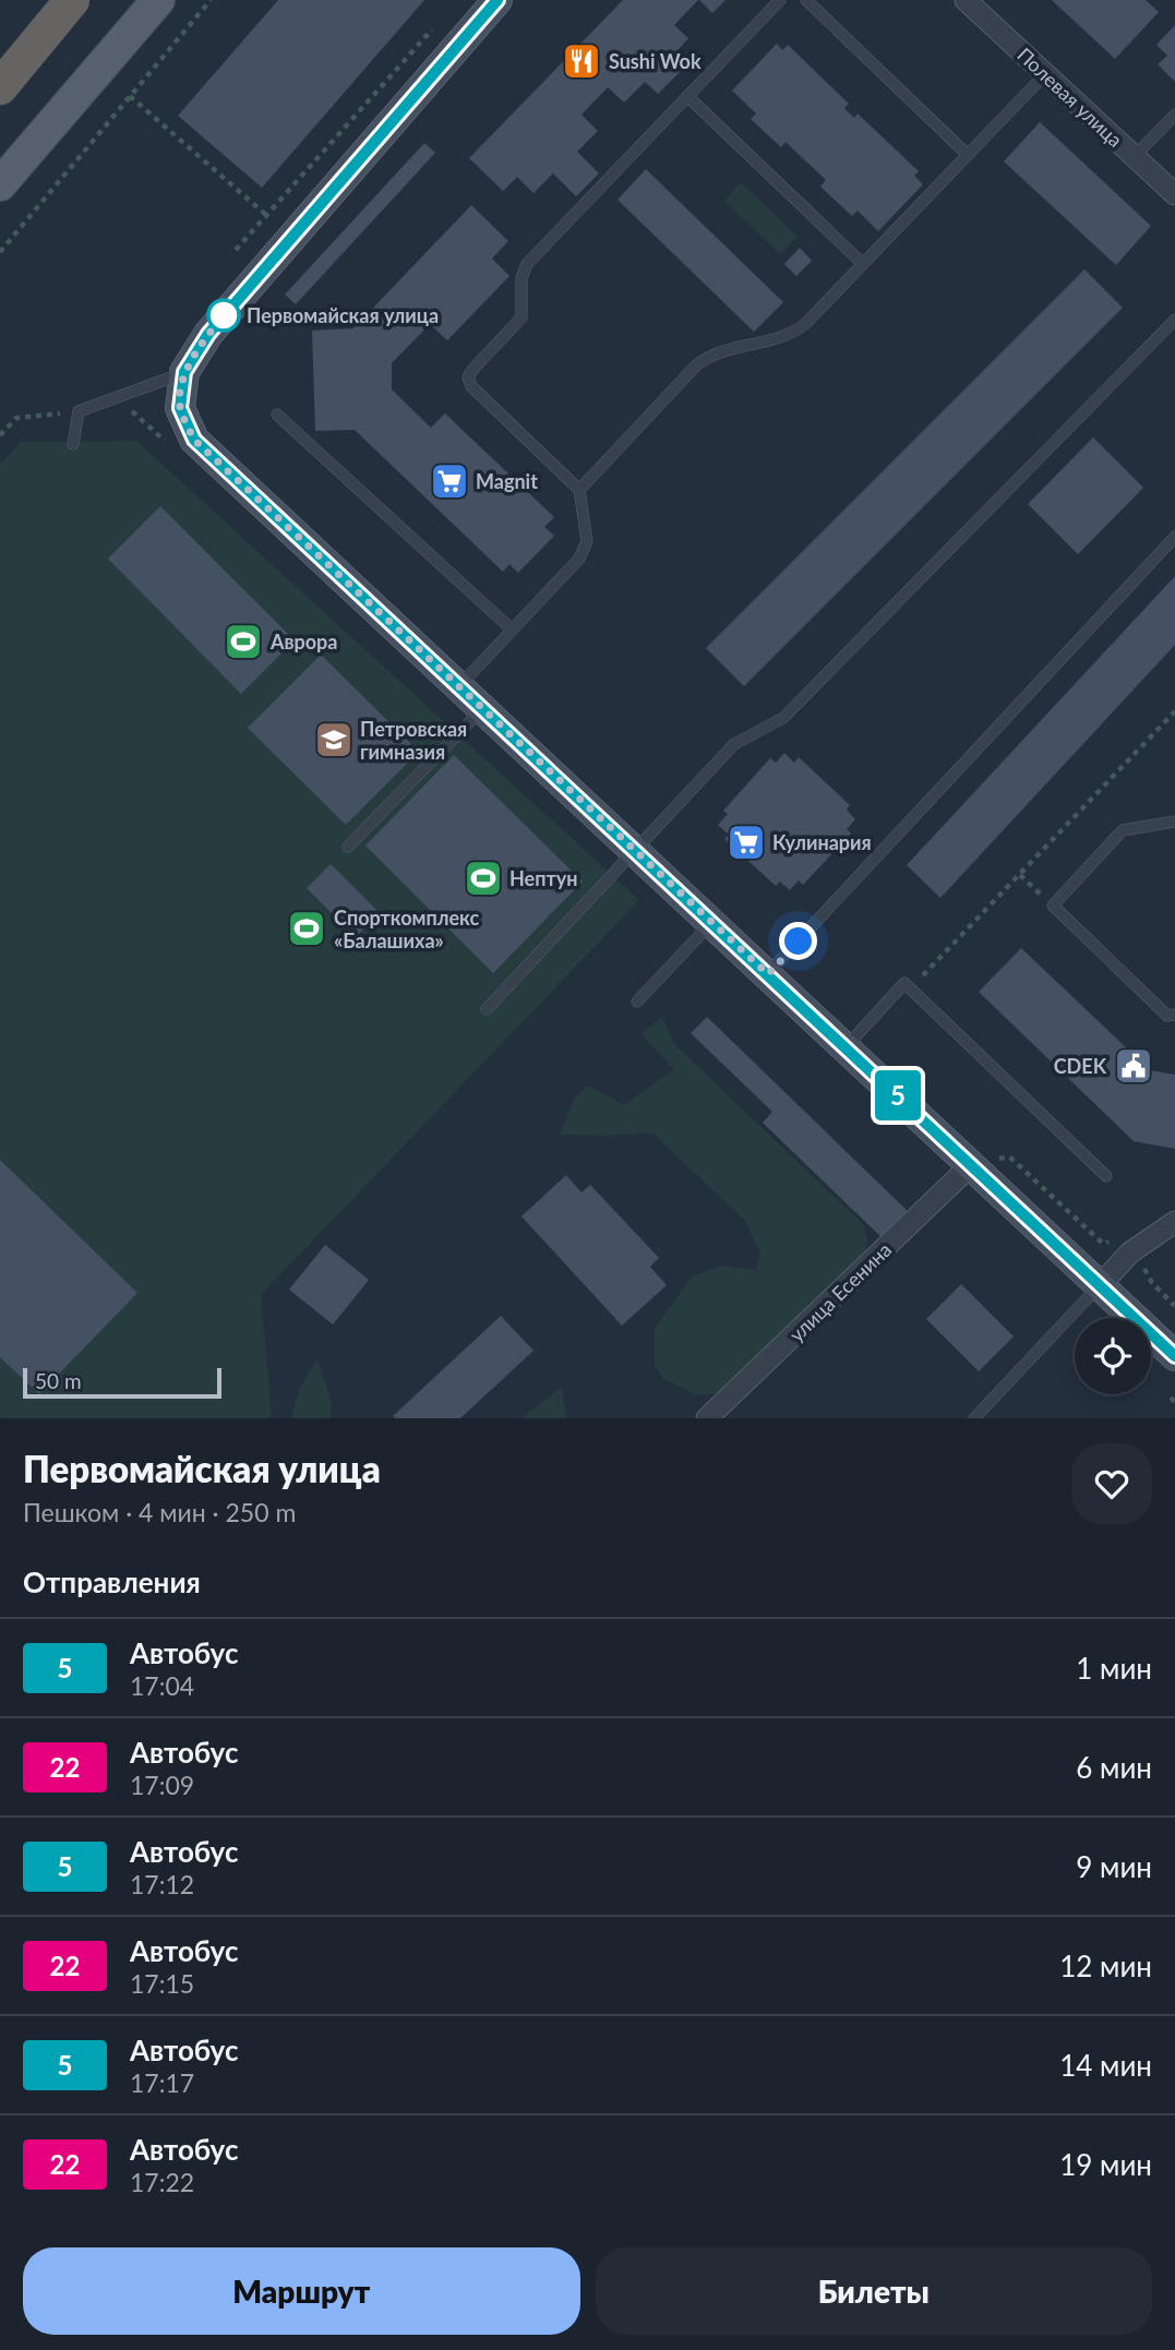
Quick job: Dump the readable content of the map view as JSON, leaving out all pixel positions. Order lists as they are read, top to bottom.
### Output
{
  "streets": {
    "street": ["Полевая улица", "улица Есенина"]
  },
  "places": {
    "restaurant": ["Sushi Wok"],
    "other": ["Первомайская улица"],
    "supermarket": ["Magnit", "Кулинария"],
    "sports": ["Аврора", "Нептун", "Спорткомплекс «Балашиха»"],
    "school or university": ["Петровская гимназия"],
    "public building": ["CDEK"]
  },
  "lines": ["bus line 5"],
  "scale_bar": "50 m",
  "page": {
    "on_map": "5",
    "scale": "50 m",
    "heading": [
      ["Первомайская улица", "Пешком · 4 мин · 250 m"],
      "Отправления"
    ],
    "list": [
      {
        "mark": "5",
        "name": "Автобус",
        "note": "17:04",
        "value": "1 мин"
      },
      {
        "mark": "22",
        "name": "Автобус",
        "note": "17:09",
        "value": "6 мин"
      },
      {
        "mark": "5",
        "name": "Автобус",
        "note": "17:12",
        "value": "9 мин"
      },
      {
        "mark": "22",
        "name": "Автобус",
        "note": "17:15",
        "value": "12 мин"
      },
      {
        "mark": "5",
        "name": "Автобус",
        "note": "17:17",
        "value": "14 мин"
      },
      {
        "mark": "22",
        "name": "Автобус",
        "note": "17:22",
        "value": "19 мин"
      }
    ],
    "buttons": ["Маршрут", "Билеты"]
  }
}
